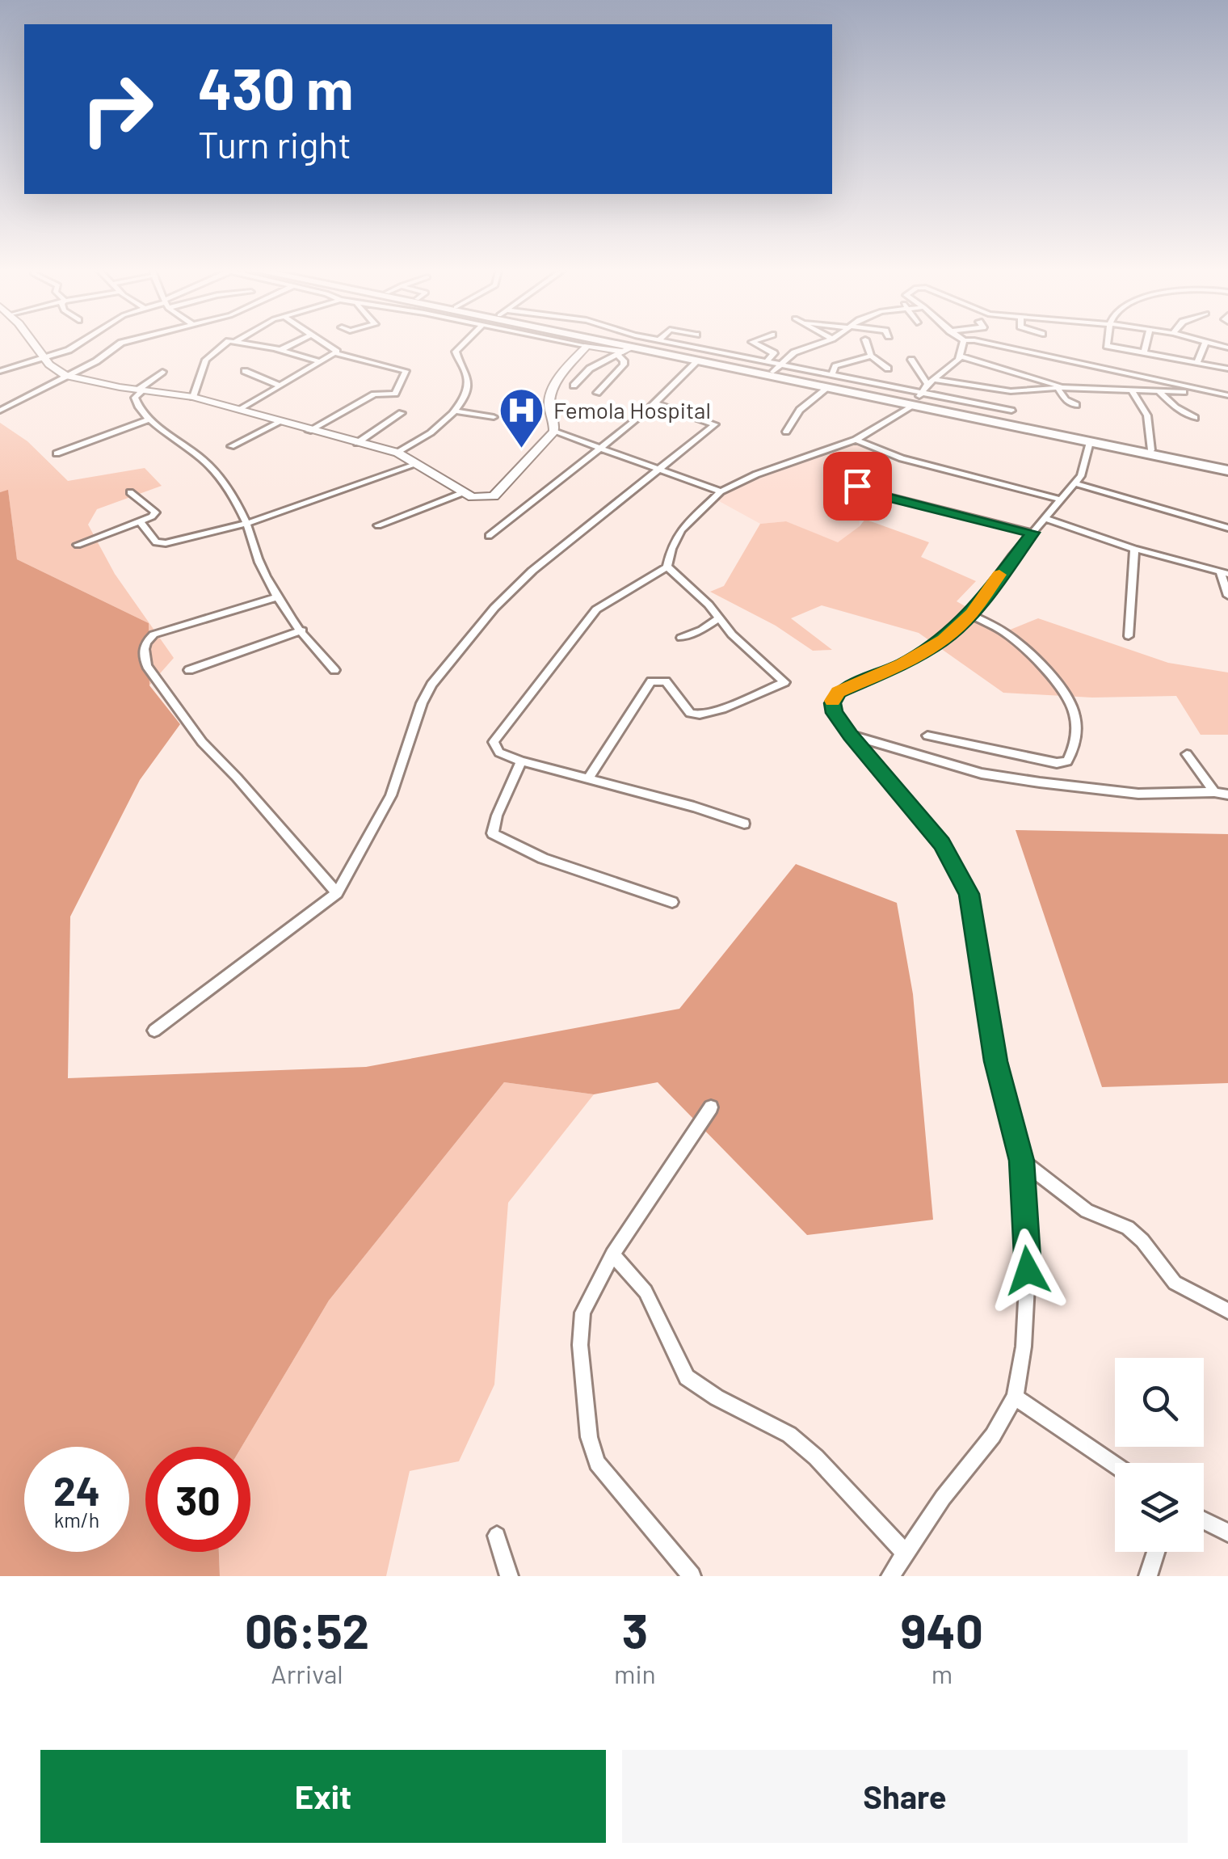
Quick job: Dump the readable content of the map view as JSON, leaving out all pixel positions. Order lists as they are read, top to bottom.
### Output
{
  "places": {
    "hospital": ["Femola Hospital"]
  },
  "page": {
    "turn": ["430 m", "Turn right"],
    "speed": "24 km/h",
    "limit": "30",
    "eta": [
      "06:52",
      "Arrival",
      "3",
      "min",
      "940",
      "m"
    ],
    "buttons": ["Exit", "Share"]
  }
}
